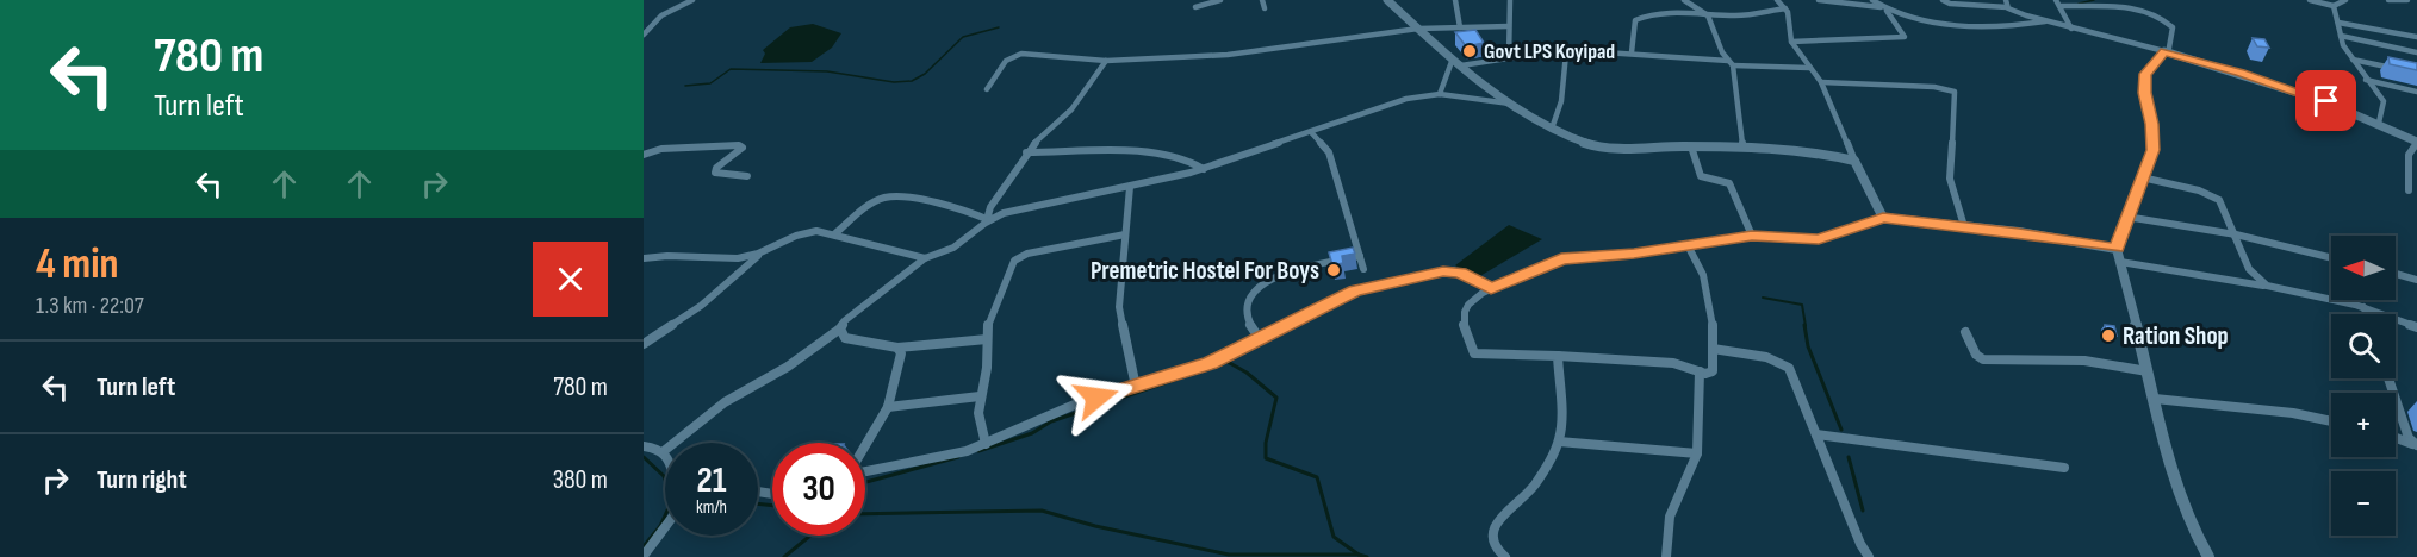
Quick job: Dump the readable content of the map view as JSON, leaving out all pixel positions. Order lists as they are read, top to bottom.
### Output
{
  "places": ["Govt LPS Koyipad", "Premetric Hostel For Boys", "Ration Shop"],
  "north": "left",
  "page": {
    "turn": ["780 m", "Turn left"],
    "heading": ["4 min", "1.3 km · 22:07"],
    "map_buttons": ["+", "−"],
    "list": [
      {
        "name": "Turn left",
        "value": "780 m"
      },
      {
        "name": "Turn right",
        "value": "380 m"
      }
    ],
    "speed": "21 km/h",
    "limit": "30"
  }
}
